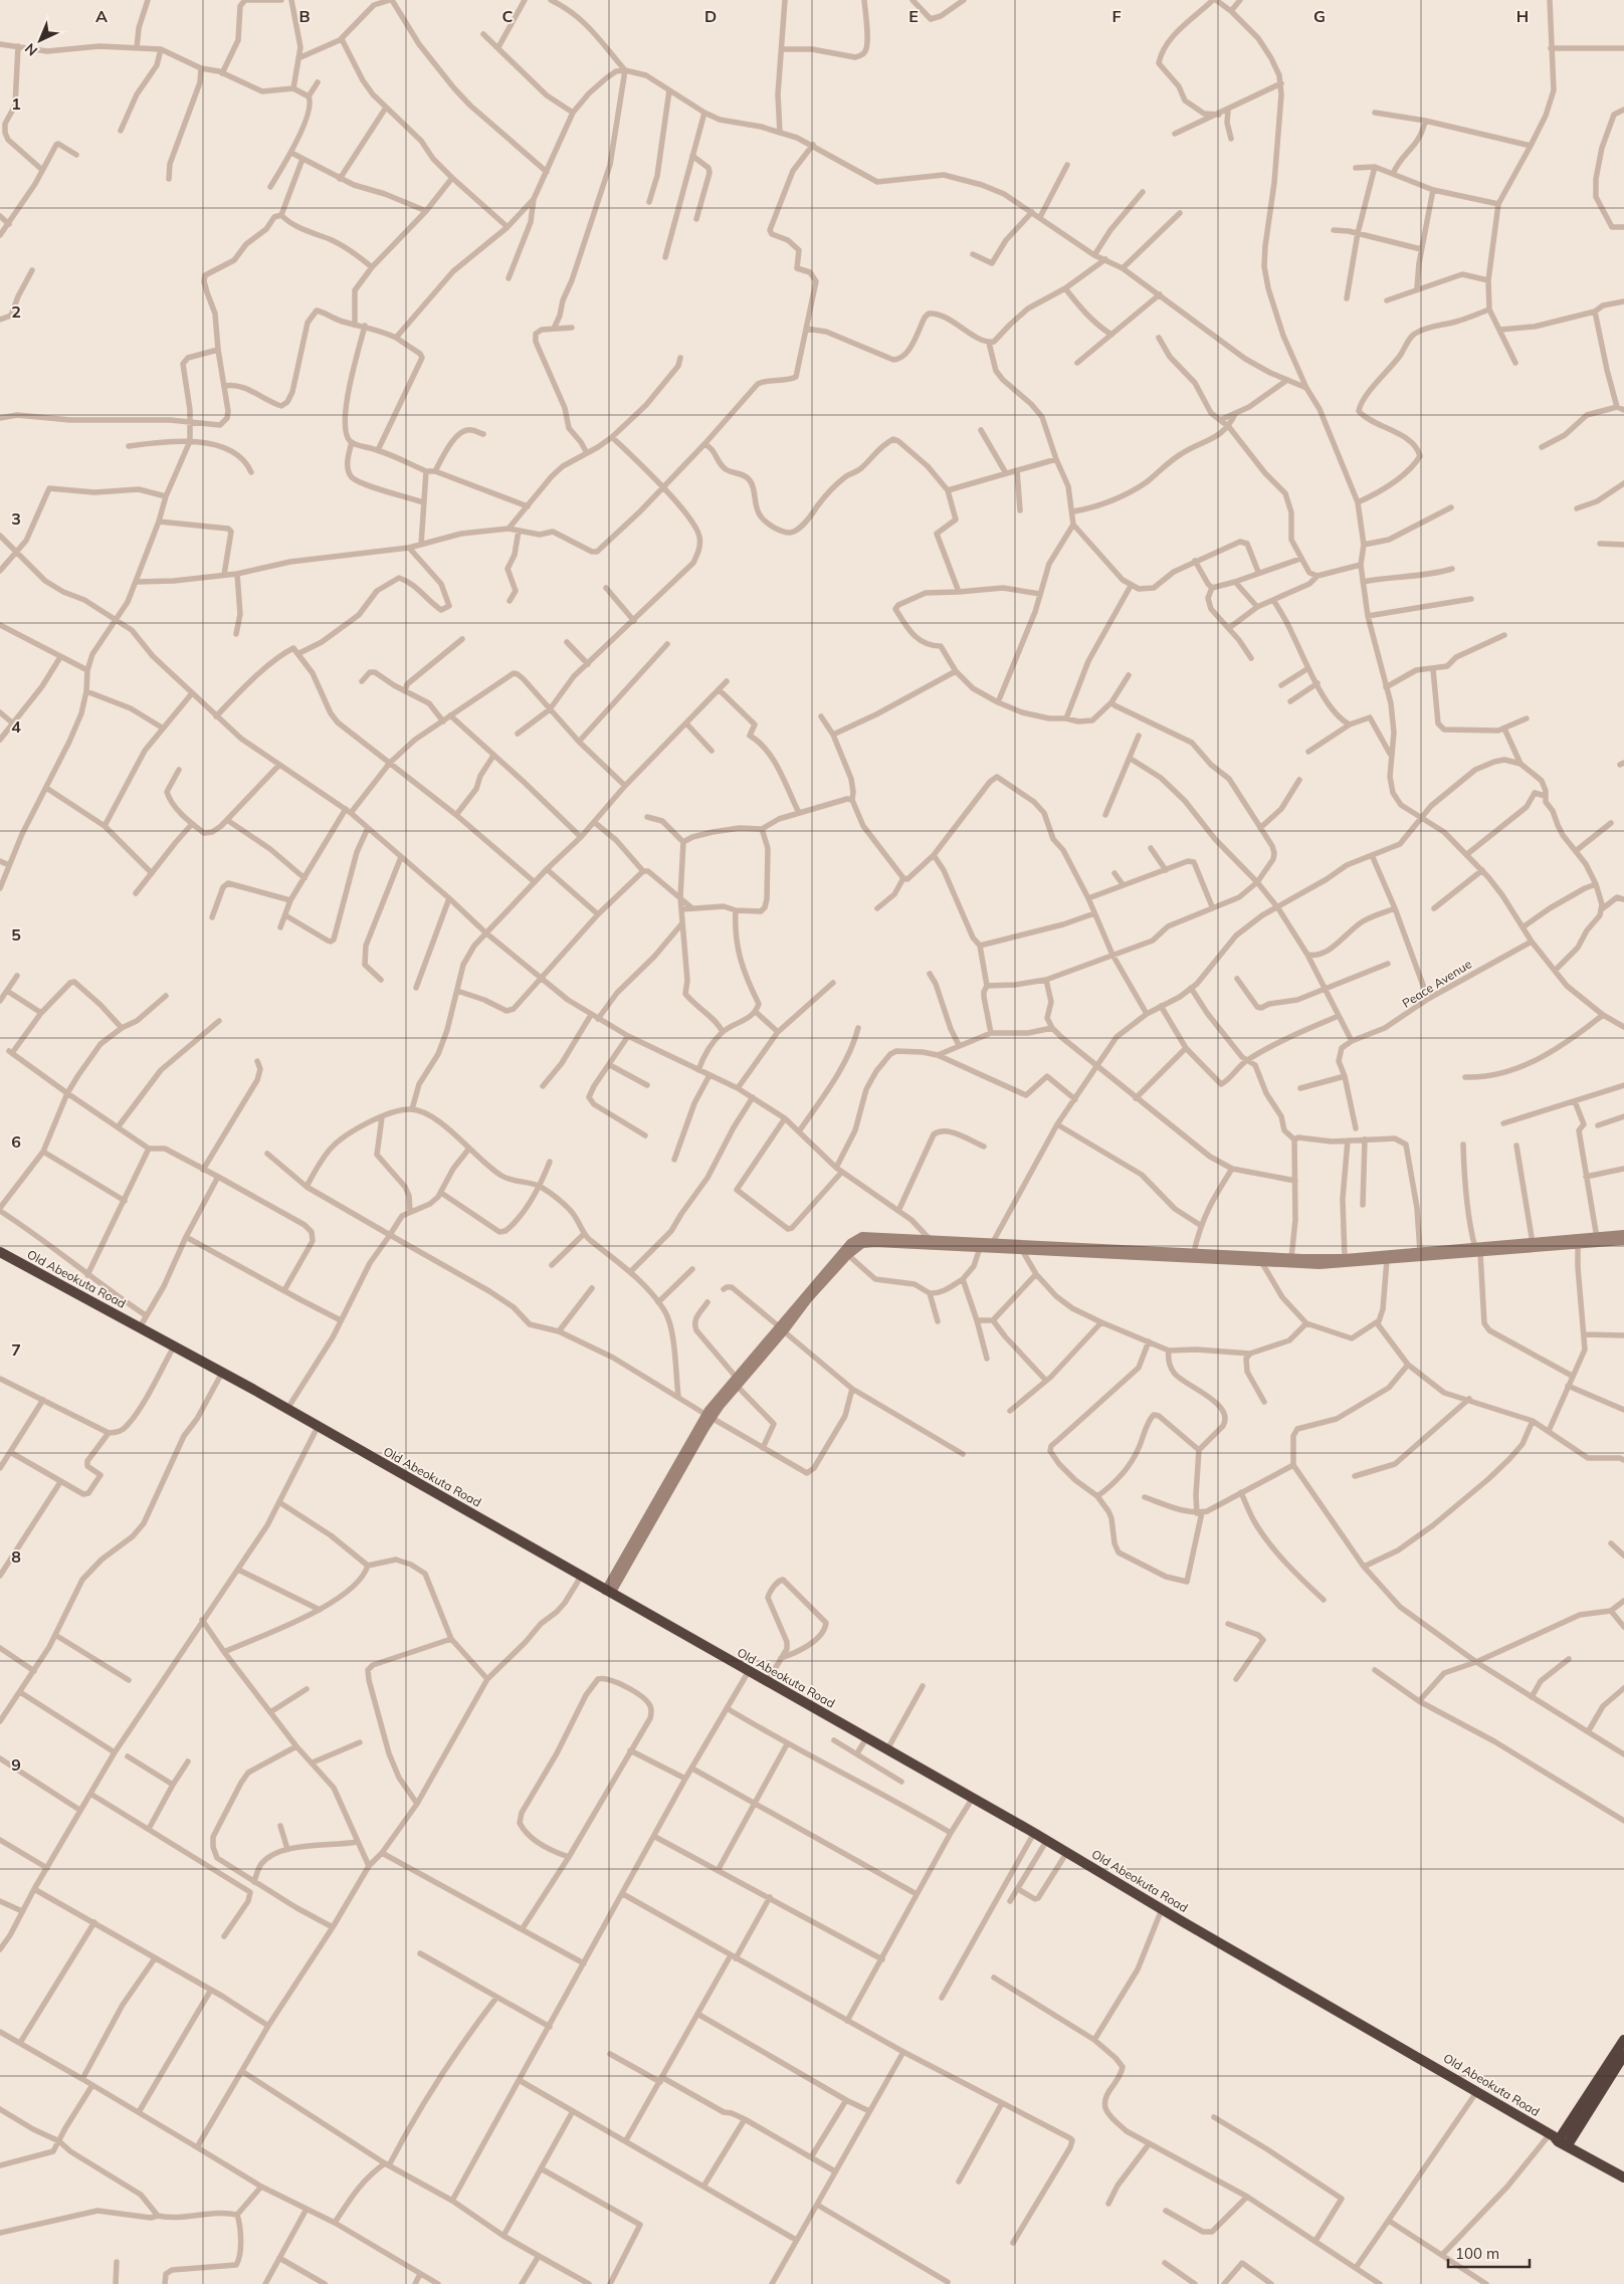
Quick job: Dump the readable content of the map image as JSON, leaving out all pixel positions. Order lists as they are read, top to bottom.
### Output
{
  "streets": {
    "highway": ["Old Abeokuta Road"],
    "street": ["Peace Avenue"]
  },
  "scale_bar": "100 m",
  "north": "bottom left",
  "grid": {
    "columns": [
      "A",
      "B",
      "C",
      "D",
      "E",
      "F",
      "G",
      "H"
    ],
    "rows": [
      "1",
      "2",
      "3",
      "4",
      "5",
      "6",
      "7",
      "8",
      "9"
    ]
  }
}
